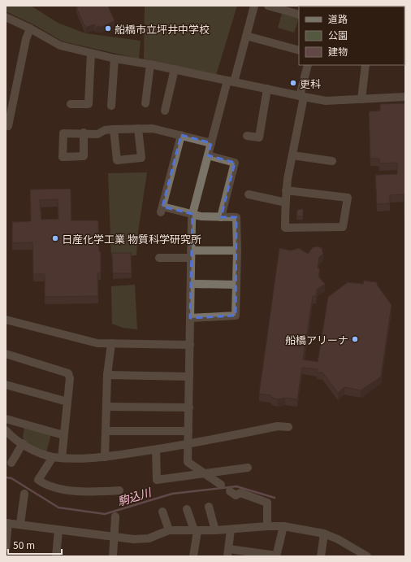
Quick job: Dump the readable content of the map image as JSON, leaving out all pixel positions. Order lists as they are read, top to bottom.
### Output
{
  "water": ["駒込川"],
  "places": [
    "船橋市立坪井中学校",
    "更科",
    "日産化学工業 物質科学研究所",
    "船橋アリーナ"
  ],
  "legend": ["道路", "公園", "建物"],
  "scale_bar": "50 m"
}
